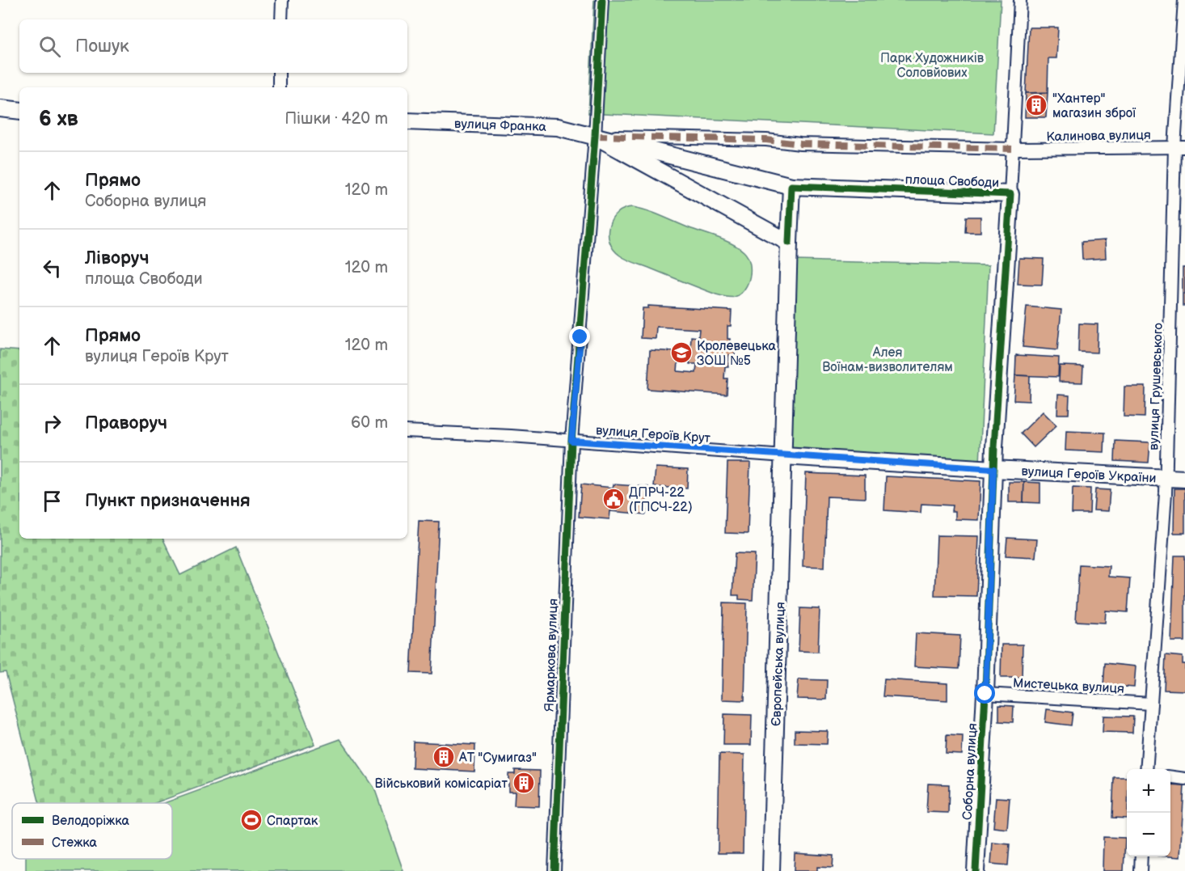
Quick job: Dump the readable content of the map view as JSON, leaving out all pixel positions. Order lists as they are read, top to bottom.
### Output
{
  "streets": {
    "street": [
      "вулиця Франка",
      "Калинова вулиця",
      "площа Свободи",
      "вулиця Грушевського",
      "вулиця Героїв Крут",
      "вулиця Героїв України",
      "Ярмаркова вулиця",
      "Європейська вулиця",
      "Мистецька вулиця",
      "Соборна вулиця"
    ]
  },
  "crossings": [
    ["вулиця Франка", "Калинова вулиця"],
    ["вулиця Франка", "площа Свободи"],
    ["вулиця Франка", "Ярмаркова вулиця"],
    ["Калинова вулиця", "площа Свободи"],
    ["Калинова вулиця", "вулиця Грушевського"],
    ["Калинова вулиця", "Ярмаркова вулиця"],
    ["площа Свободи", "вулиця Героїв України"],
    ["площа Свободи", "Ярмаркова вулиця"],
    ["площа Свободи", "Соборна вулиця"],
    ["вулиця Грушевського", "вулиця Героїв України"],
    ["вулиця Грушевського", "Мистецька вулиця"],
    ["вулиця Героїв Крут", "Ярмаркова вулиця"],
    ["вулиця Героїв Крут", "Європейська вулиця"],
    ["вулиця Героїв України", "Соборна вулиця"],
    ["Мистецька вулиця", "Соборна вулиця"]
  ],
  "parks": ["Парк Художників Соловйових", "Алея Воїнам-визволителям"],
  "places": {
    "building": ["\"Хантер\" магазин зброї", "АТ \"Сумигаз\"", "Військовий комісаріат"],
    "school or university": ["Кролевецька ЗОШ №5"],
    "public building": ["ДПРЧ-22 (ГПСЧ-22)"],
    "sports": ["Спартак"]
  },
  "legend": ["Велодоріжка", "Стежка"],
  "page": {
    "search": "Пошук",
    "heading": ["6 хв", "Пішки · 420 m"],
    "list": [
      ["Прямо", "Соборна вулиця", "120 m"],
      ["Ліворуч", "площа Свободи", "120 m"],
      ["Прямо", "вулиця Героїв Крут", "120 m"],
      ["Праворуч", "60 m"],
      "Пункт призначення"
    ],
    "map_buttons": ["+", "−"]
  }
}
